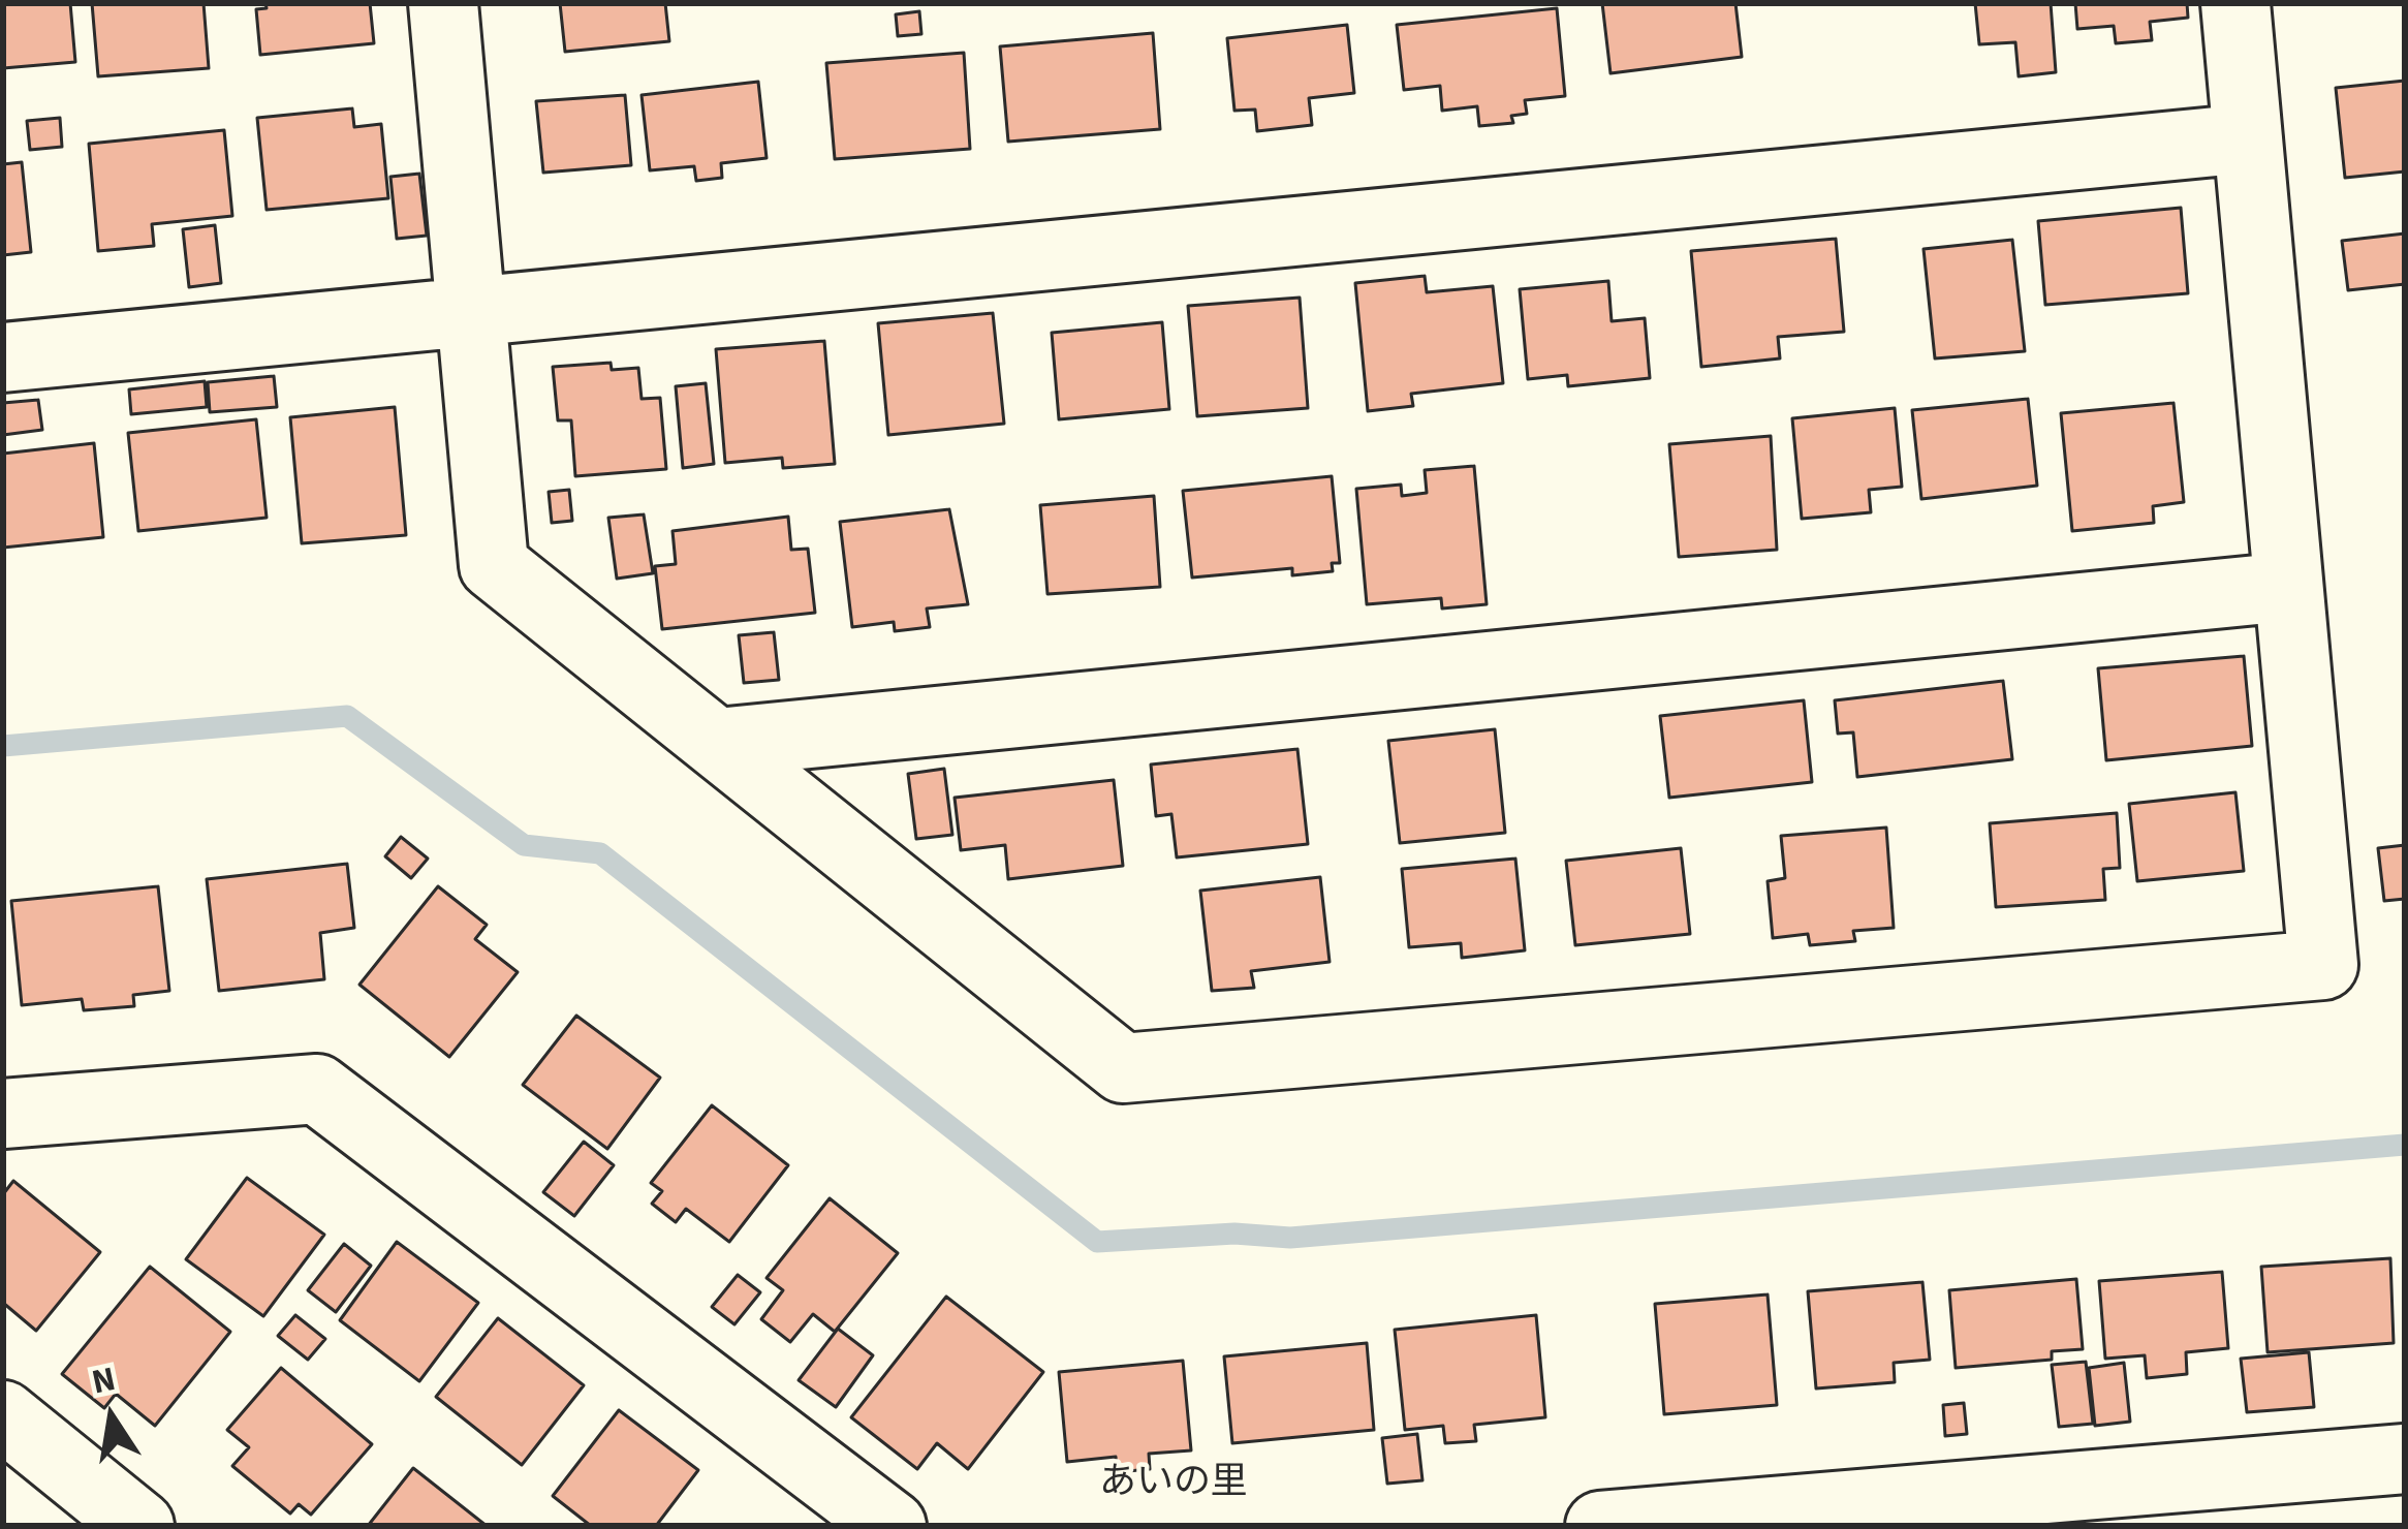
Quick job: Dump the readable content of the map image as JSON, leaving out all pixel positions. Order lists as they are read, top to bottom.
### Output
{
  "districts": ["あいの里"],
  "north": "top"
}
